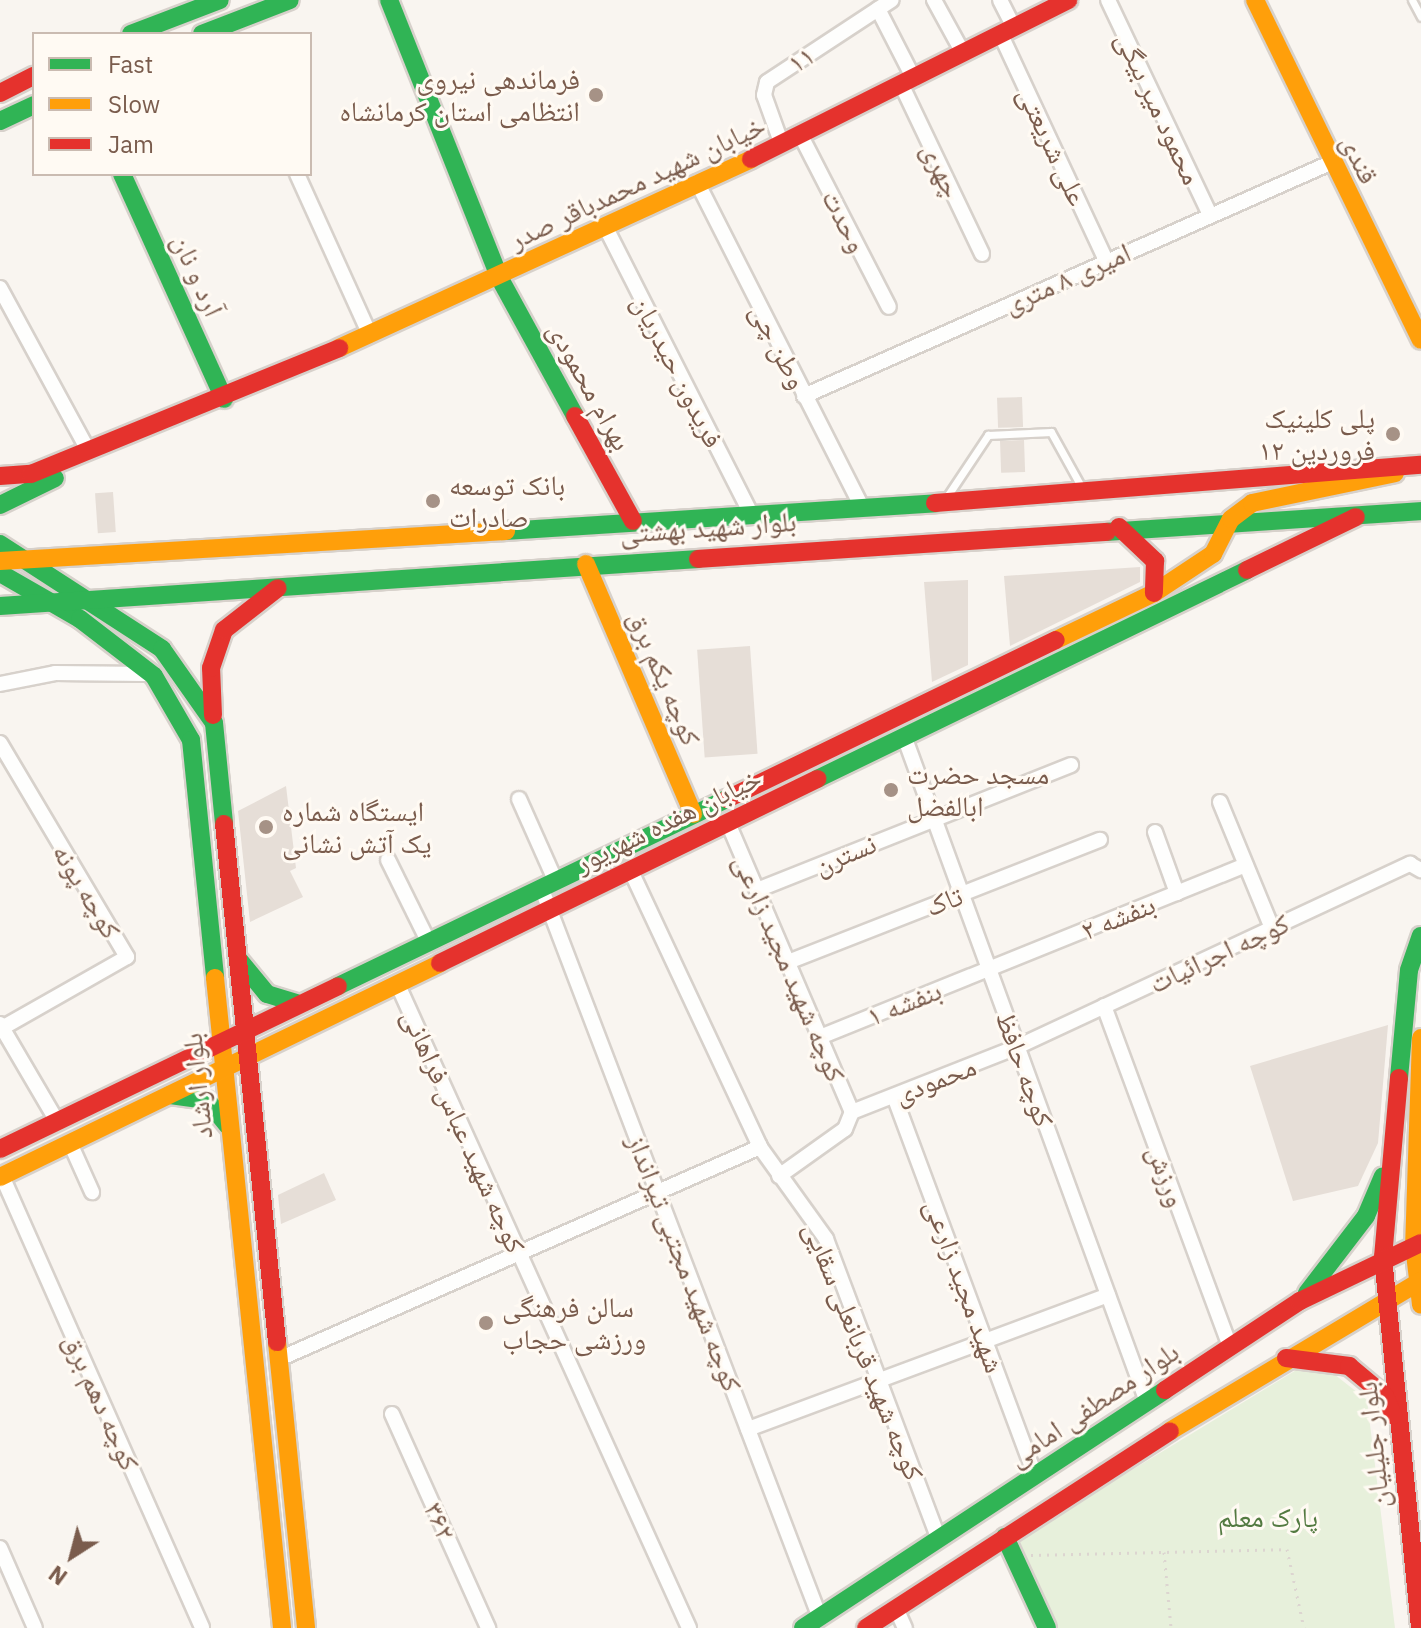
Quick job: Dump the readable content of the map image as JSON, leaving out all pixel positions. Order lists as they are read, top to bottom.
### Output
{
  "streets": {
    "main road": [
      "قندی",
      "خیابان شهید محمدباقر صدر",
      "آرد و نان",
      "بهرام محمودی",
      "بلوار شهید بهشتی",
      "کوچه یکم برق",
      "خیابان هفده شهریور",
      "بلوار ارشاد",
      "بلوار مصطفی امامی",
      "بلوار جلیلیان"
    ],
    "street": [
      "۱۱",
      "محمود میر بیگی",
      "علی شریعتی",
      "چهری",
      "وحدت",
      "امیری ۸ متری",
      "وطن چی",
      "فریدون حیدریان",
      "نسترن",
      "کوچه پونه",
      "تاک",
      "بنفشه ۲",
      "کوچه اجرائیات",
      "کوچه شهید مجید زارعی",
      "بنفشه ۱",
      "کوچه حافظ",
      "محمودی",
      "کوچه شهید عباس فراهانی",
      "ورزش",
      "کوچه شهید مجتبی تیرانداز",
      "شهید مجید زارعی",
      "کوچه شهید قربانعلی سقایی",
      "کوچه دهم برق",
      "۳۶۲"
    ]
  },
  "crossings": [
    ["۱۱", "چهری"],
    ["۱۱", "خیابان شهید محمدباقر صدر"],
    ["محمود میر بیگی", "امیری ۸ متری"],
    ["علی شریعتی", "خیابان شهید محمدباقر صدر"],
    ["علی شریعتی", "امیری ۸ متری"],
    ["قندی", "امیری ۸ متری"],
    ["چهری", "خیابان شهید محمدباقر صدر"],
    ["خیابان شهید محمدباقر صدر", "وحدت"],
    ["خیابان شهید محمدباقر صدر", "آرد و نان"],
    ["خیابان شهید محمدباقر صدر", "وطن چی"],
    ["خیابان شهید محمدباقر صدر", "فریدون حیدریان"],
    ["خیابان شهید محمدباقر صدر", "بهرام محمودی"],
    ["امیری ۸ متری", "وطن چی"],
    ["وطن چی", "بلوار شهید بهشتی"],
    ["فریدون حیدریان", "بلوار شهید بهشتی"],
    ["بهرام محمودی", "بلوار شهید بهشتی"],
    ["بلوار شهید بهشتی", "کوچه یکم برق"],
    ["بلوار شهید بهشتی", "خیابان هفده شهریور"],
    ["بلوار شهید بهشتی", "بلوار ارشاد"],
    ["کوچه یکم برق", "خیابان هفده شهریور"],
    ["خیابان هفده شهریور", "کوچه شهید مجید زارعی"],
    ["خیابان هفده شهریور", "کوچه حافظ"],
    ["خیابان هفده شهریور", "بلوار ارشاد"],
    ["خیابان هفده شهریور", "کوچه شهید عباس فراهانی"],
    ["خیابان هفده شهریور", "کوچه شهید مجتبی تیرانداز"],
    ["خیابان هفده شهریور", "کوچه شهید قربانعلی سقایی"],
    ["خیابان هفده شهریور", "کوچه دهم برق"],
    ["نسترن", "کوچه شهید مجید زارعی"],
    ["نسترن", "کوچه حافظ"],
    ["تاک", "کوچه شهید مجید زارعی"],
    ["تاک", "کوچه حافظ"],
    ["بنفشه ۲", "بنفشه ۱"],
    ["بنفشه ۲", "کوچه حافظ"],
    ["کوچه اجرائیات", "کوچه حافظ"],
    ["کوچه اجرائیات", "محمودی"],
    ["کوچه اجرائیات", "ورزش"],
    ["کوچه شهید مجید زارعی", "بنفشه ۱"],
    ["کوچه شهید مجید زارعی", "محمودی"],
    ["بنفشه ۱", "کوچه حافظ"],
    ["کوچه حافظ", "محمودی"],
    ["کوچه حافظ", "بلوار مصطفی امامی"],
    ["محمودی", "شهید مجید زارعی"],
    ["ورزش", "بلوار مصطفی امامی"],
    ["کوچه شهید مجتبی تیرانداز", "بلوار مصطفی امامی"],
    ["شهید مجید زارعی", "بلوار مصطفی امامی"],
    ["کوچه شهید قربانعلی سقایی", "بلوار مصطفی امامی"],
    ["بلوار مصطفی امامی", "بلوار جلیلیان"]
  ],
  "parks": ["پارک معلم"],
  "places": [
    "فرماندهی نیروی انتظامی استان کرمانشاه",
    "پلی کلینیک ۱۲ فروردین",
    "بانک توسعه صادرات",
    "مسجد حضرت ابالفضل",
    "ایستگاه شماره یک آتش نشانی",
    "سالن فرهنگی ورزشی حجاب"
  ],
  "legend": ["Fast", "Slow", "Jam"],
  "north": "bottom left"
}
